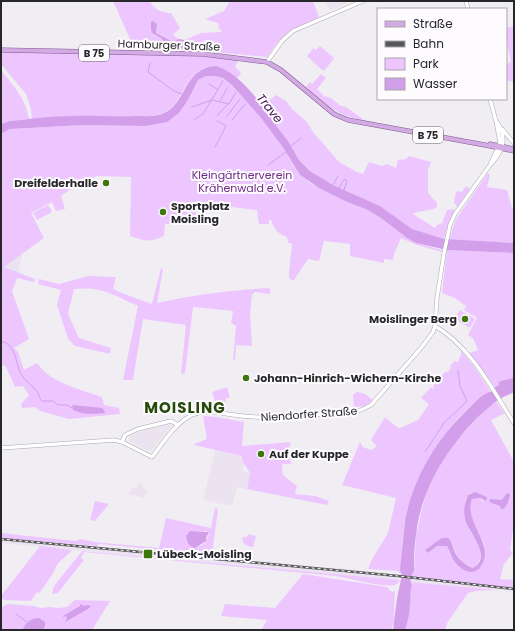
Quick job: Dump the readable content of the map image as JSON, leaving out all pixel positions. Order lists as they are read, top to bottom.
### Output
{
  "streets": {
    "main road": ["Hamburger Straße", "B 75", "Niendorfer Straße"]
  },
  "crossings": [
    ["Hamburger Straße", "B 75"]
  ],
  "districts": ["MOISLING"],
  "water": ["Trave"],
  "parks": ["Kleingärtnerverein Krähenwald e.V."],
  "places": {
    "other": [
      "Dreifelderhalle",
      "Sportplatz Moisling",
      "Moislinger Berg",
      "Johann-Hinrich-Wichern-Kirche",
      "Auf der Kuppe"
    ],
    "transit": ["Lübeck-Moisling"]
  },
  "legend": [
    "Straße",
    "Bahn",
    "Park",
    "Wasser"
  ]
}
